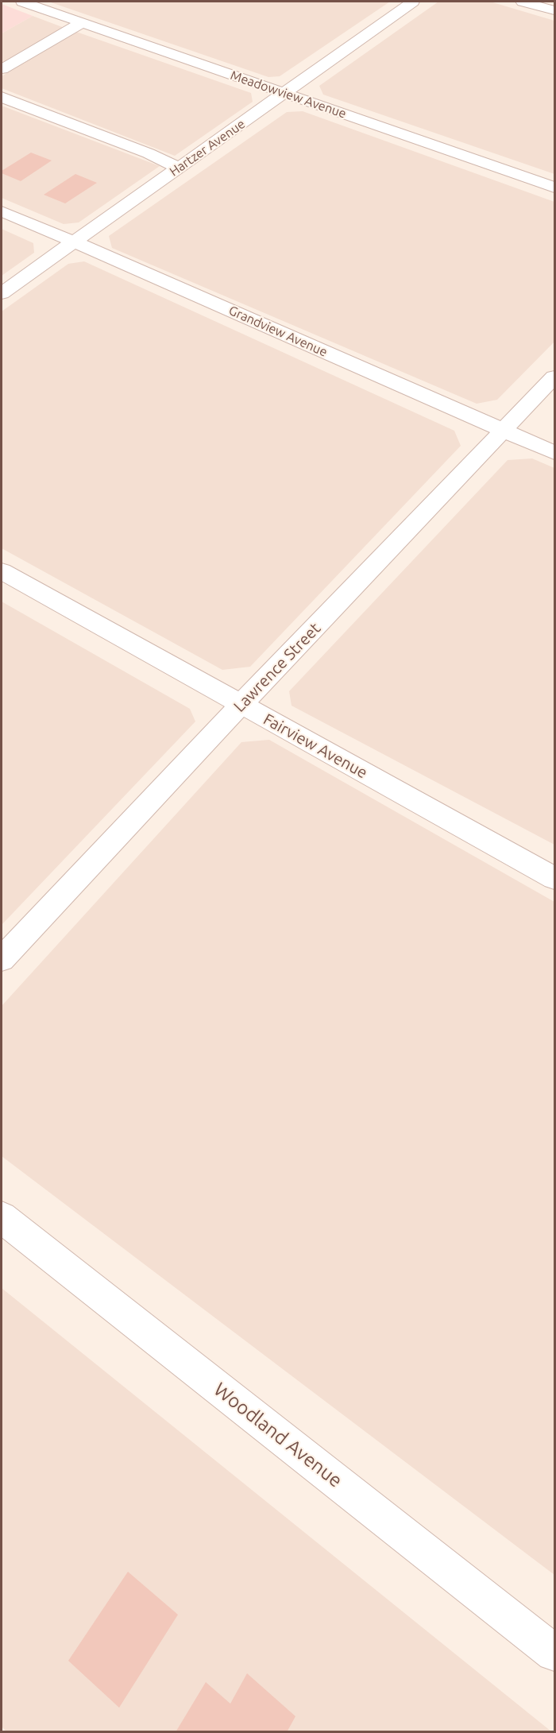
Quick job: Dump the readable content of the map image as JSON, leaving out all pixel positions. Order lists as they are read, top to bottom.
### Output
{
  "streets": {
    "street": [
      "Meadowview Avenue",
      "Hartzer Avenue",
      "Grandview Avenue",
      "Lawrence Street",
      "Fairview Avenue",
      "Woodland Avenue"
    ]
  },
  "crossings": [
    ["Meadowview Avenue", "Hartzer Avenue"],
    ["Hartzer Avenue", "Grandview Avenue"],
    ["Grandview Avenue", "Lawrence Street"],
    ["Lawrence Street", "Fairview Avenue"]
  ]
}
